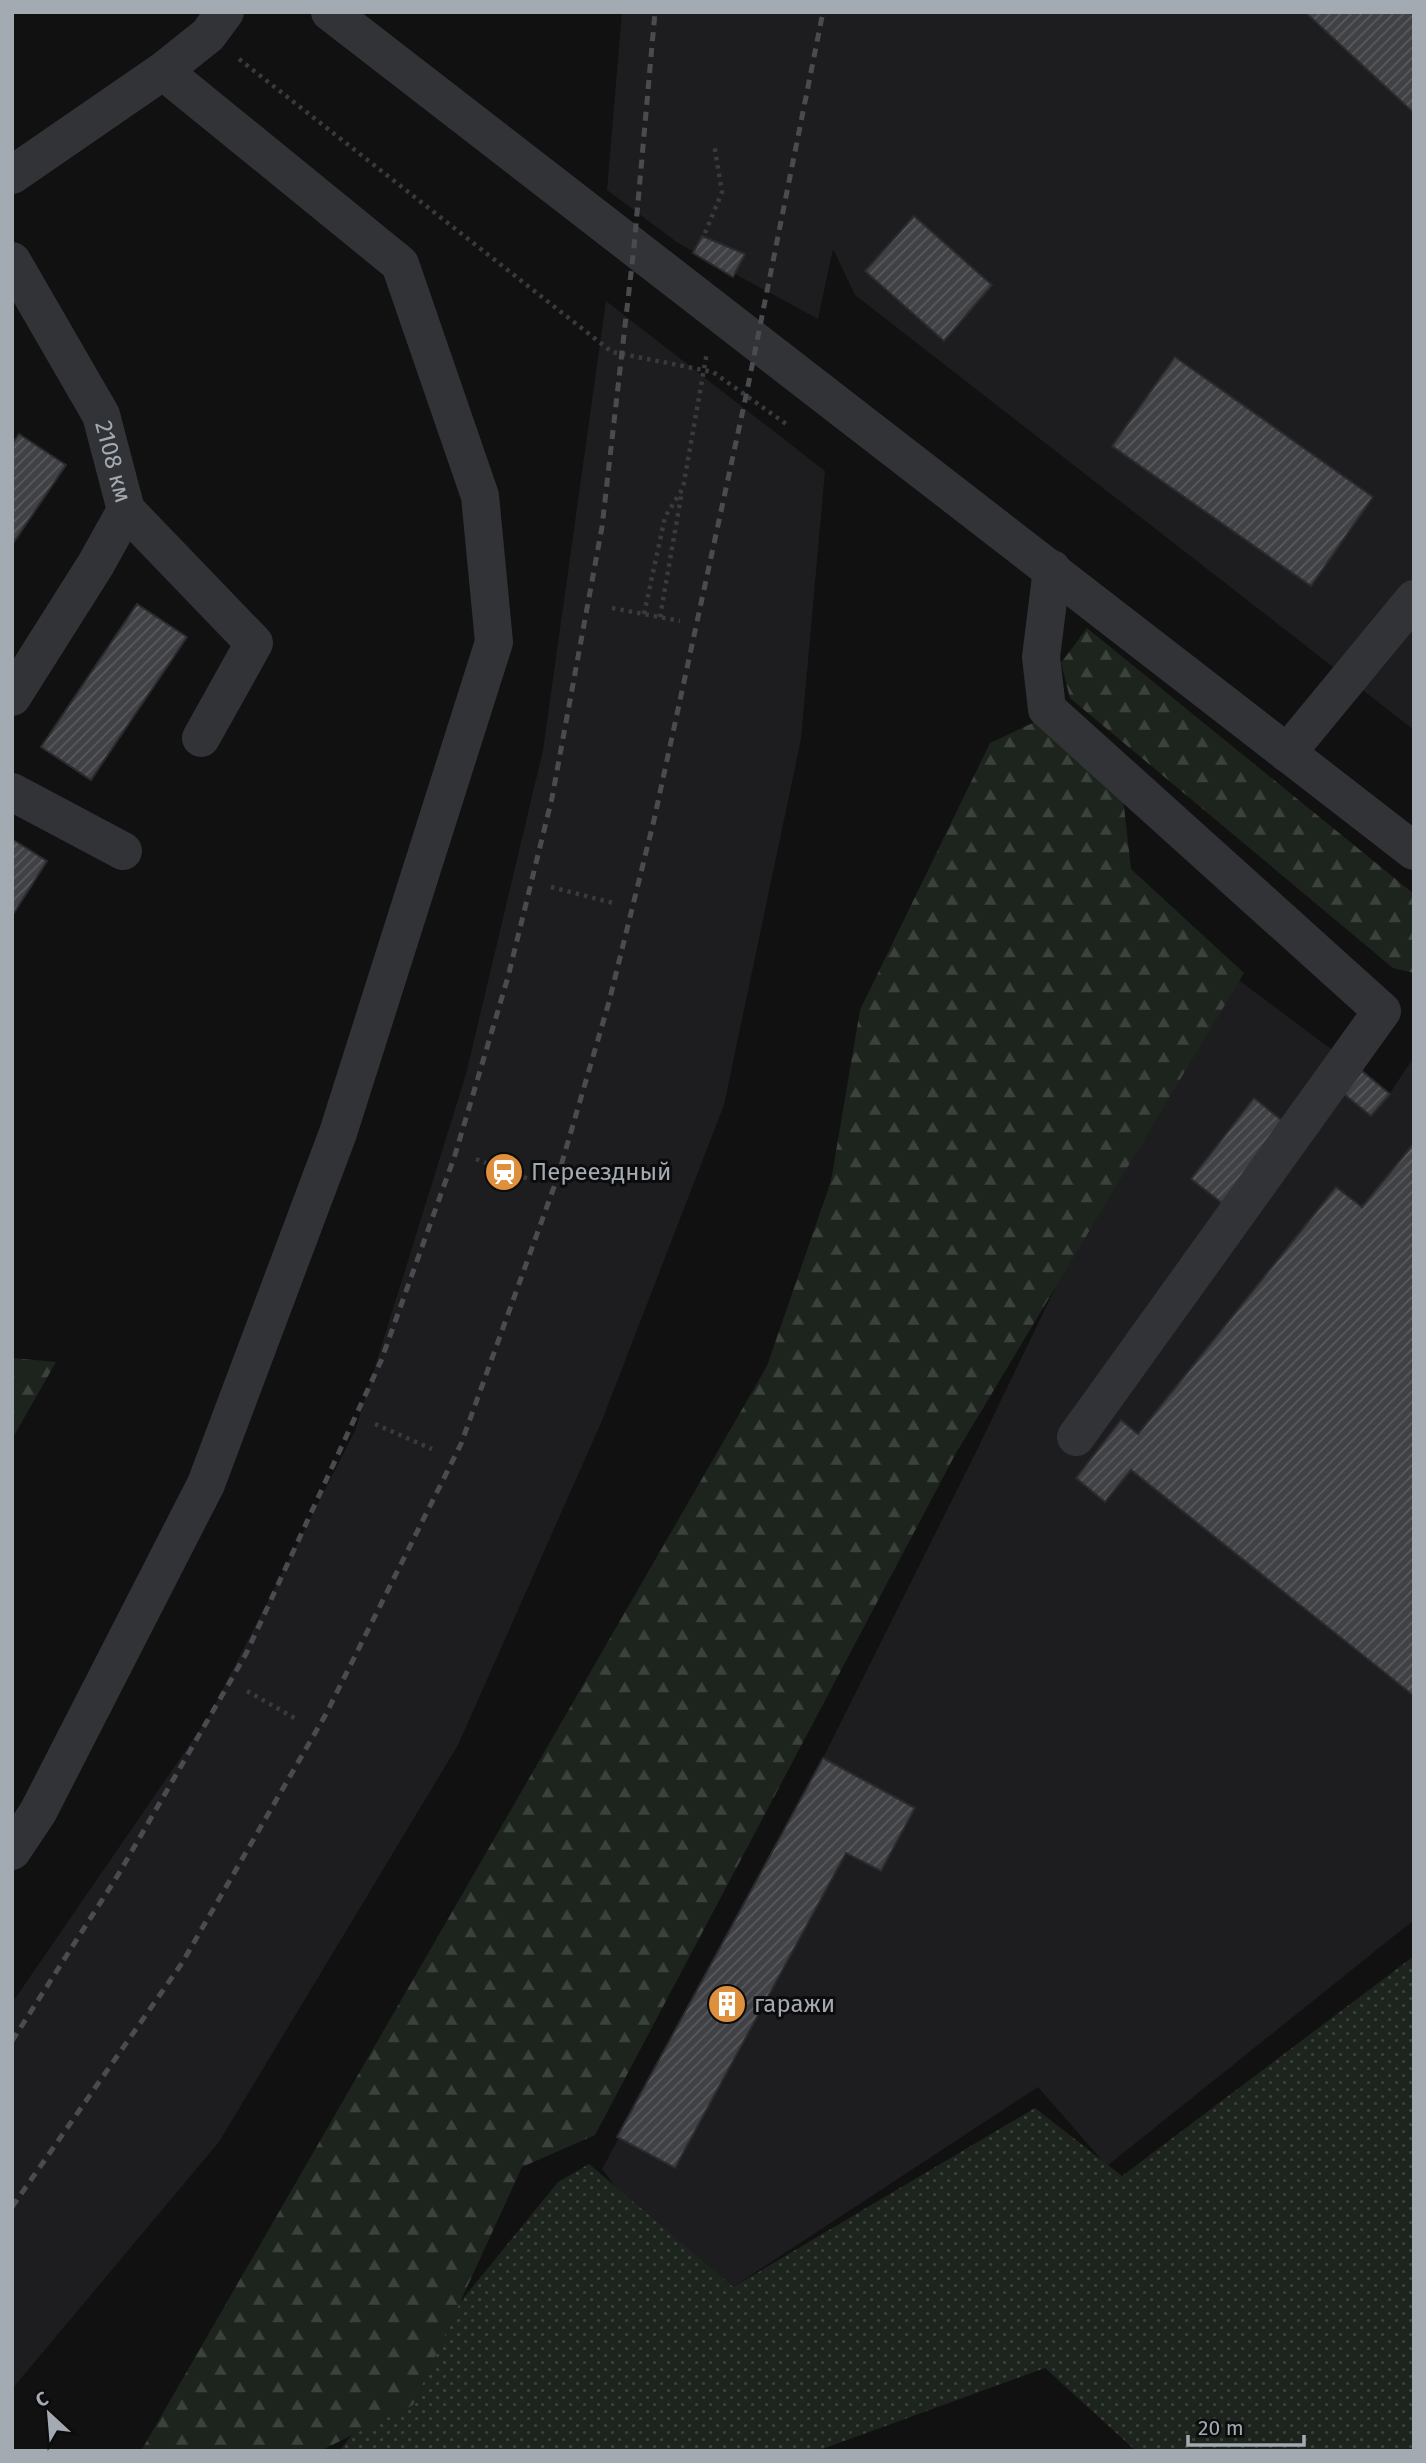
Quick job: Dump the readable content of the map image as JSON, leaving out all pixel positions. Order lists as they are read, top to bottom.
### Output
{
  "streets": {
    "street": ["2108 км"]
  },
  "places": {
    "station": ["Переездный"],
    "building": ["гаражи"]
  },
  "scale_bar": "20 m",
  "north": "top left"
}
